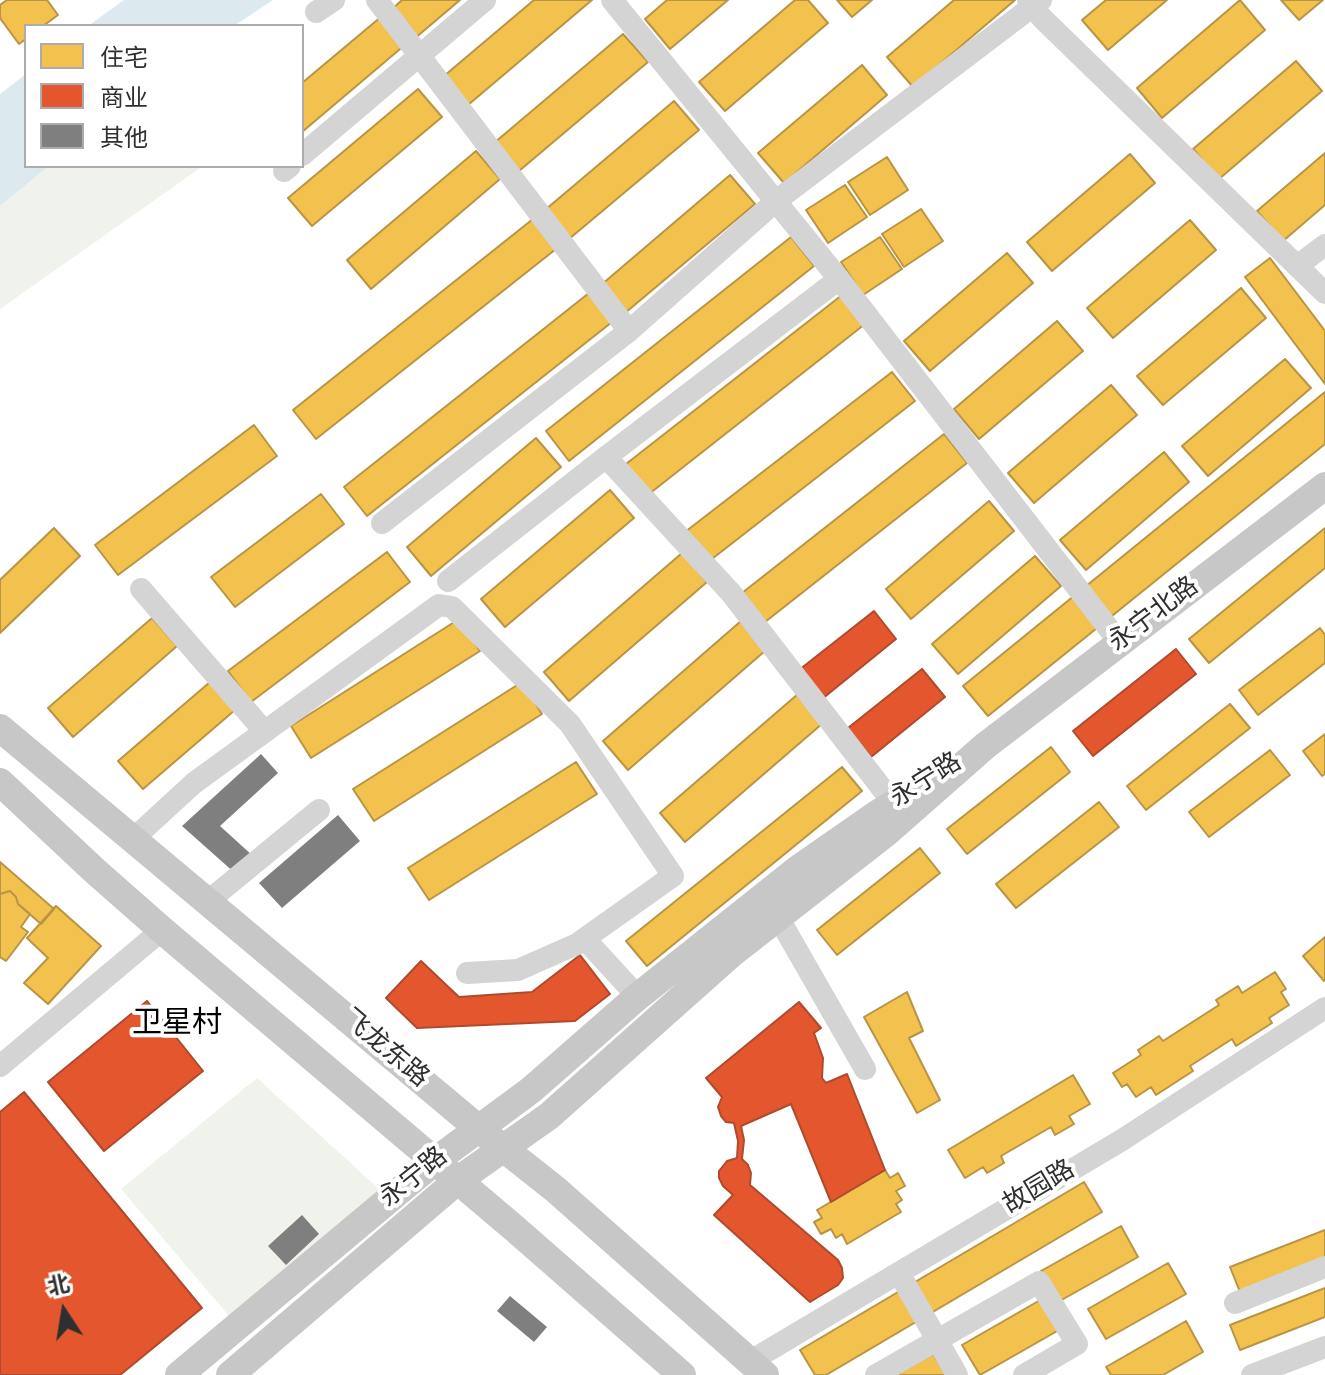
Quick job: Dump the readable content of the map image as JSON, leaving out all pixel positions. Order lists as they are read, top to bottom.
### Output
{
  "streets": {
    "main road": ["永宁北路", "永宁路", "飞龙东路"],
    "street": ["故园路"]
  },
  "crossings": [
    ["永宁北路", "永宁路"],
    ["永宁路", "飞龙东路"],
    ["飞龙东路", "故园路"]
  ],
  "districts": ["卫星村"],
  "legend": ["住宅", "商业", "其他"],
  "north": "top"
}
